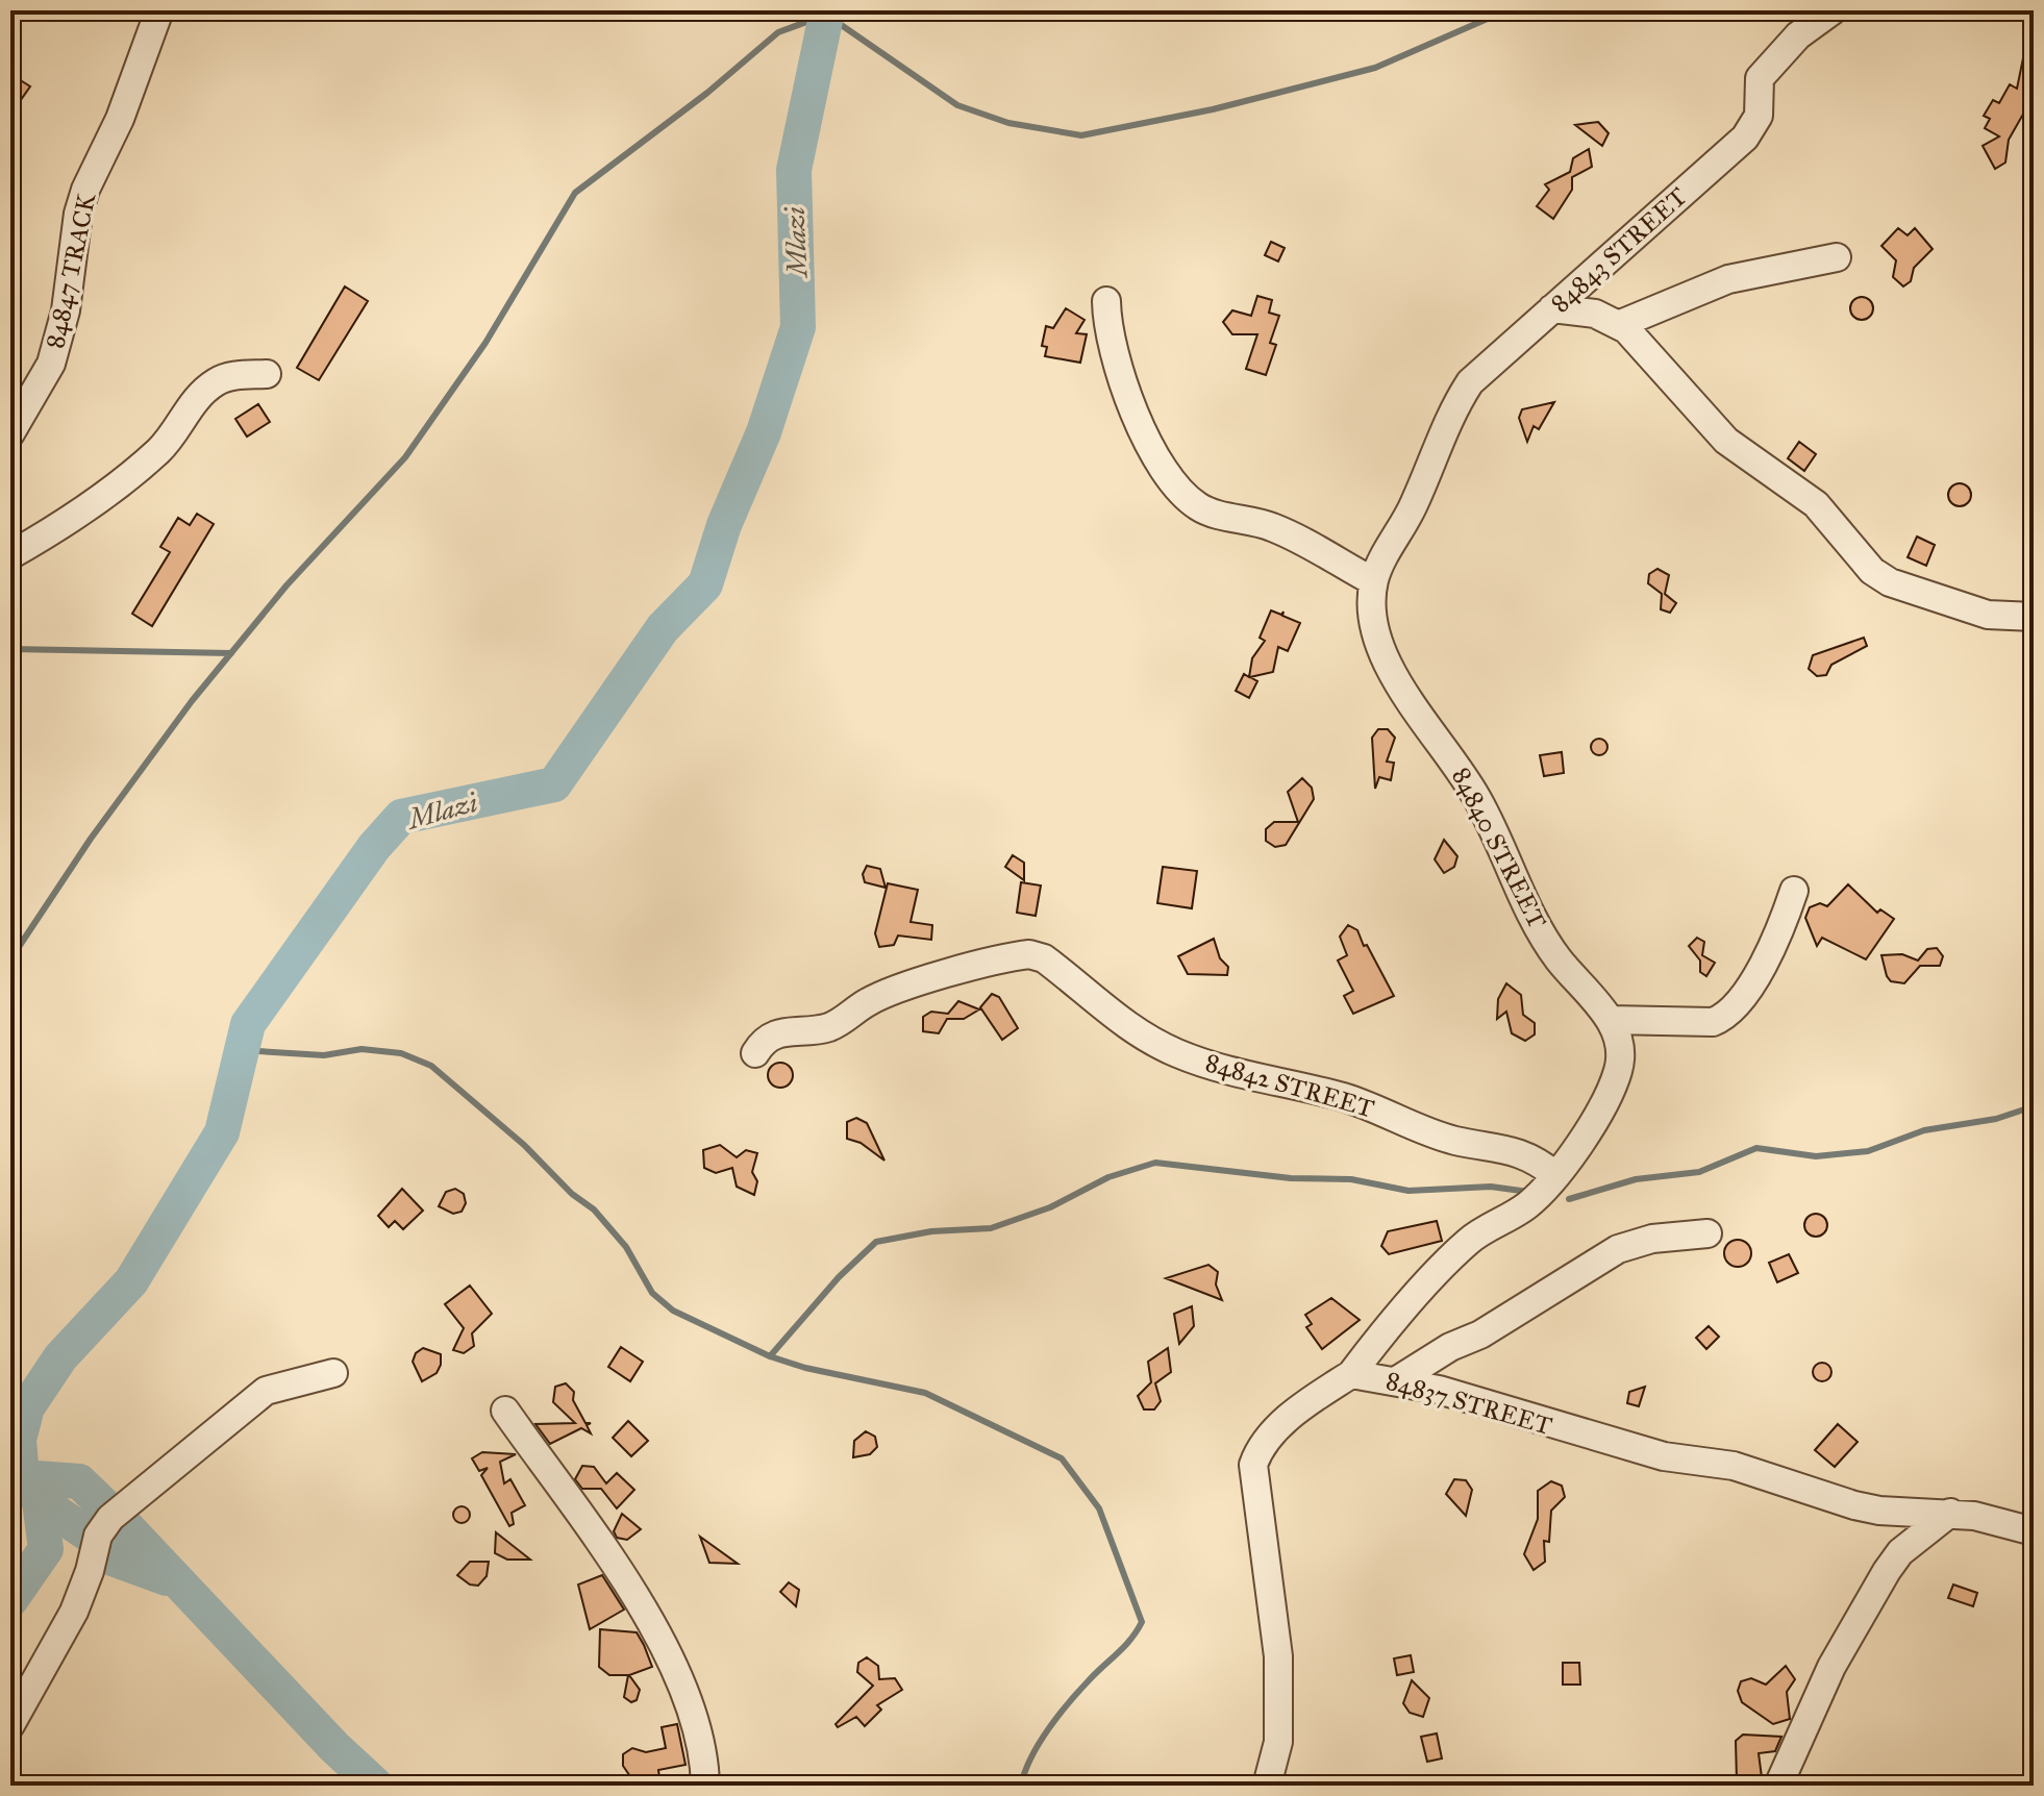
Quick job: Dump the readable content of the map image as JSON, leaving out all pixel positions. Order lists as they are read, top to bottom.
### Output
{
  "streets": {
    "street": [
      "84843 STREET",
      "84847 TRACK",
      "84840 STREET",
      "84842 STREET",
      "84837 STREET"
    ]
  },
  "crossings": [
    ["84843 STREET", "84840 STREET"],
    ["84840 STREET", "84842 STREET"],
    ["84840 STREET", "84837 STREET"]
  ],
  "water": ["Mlazi"]
}
